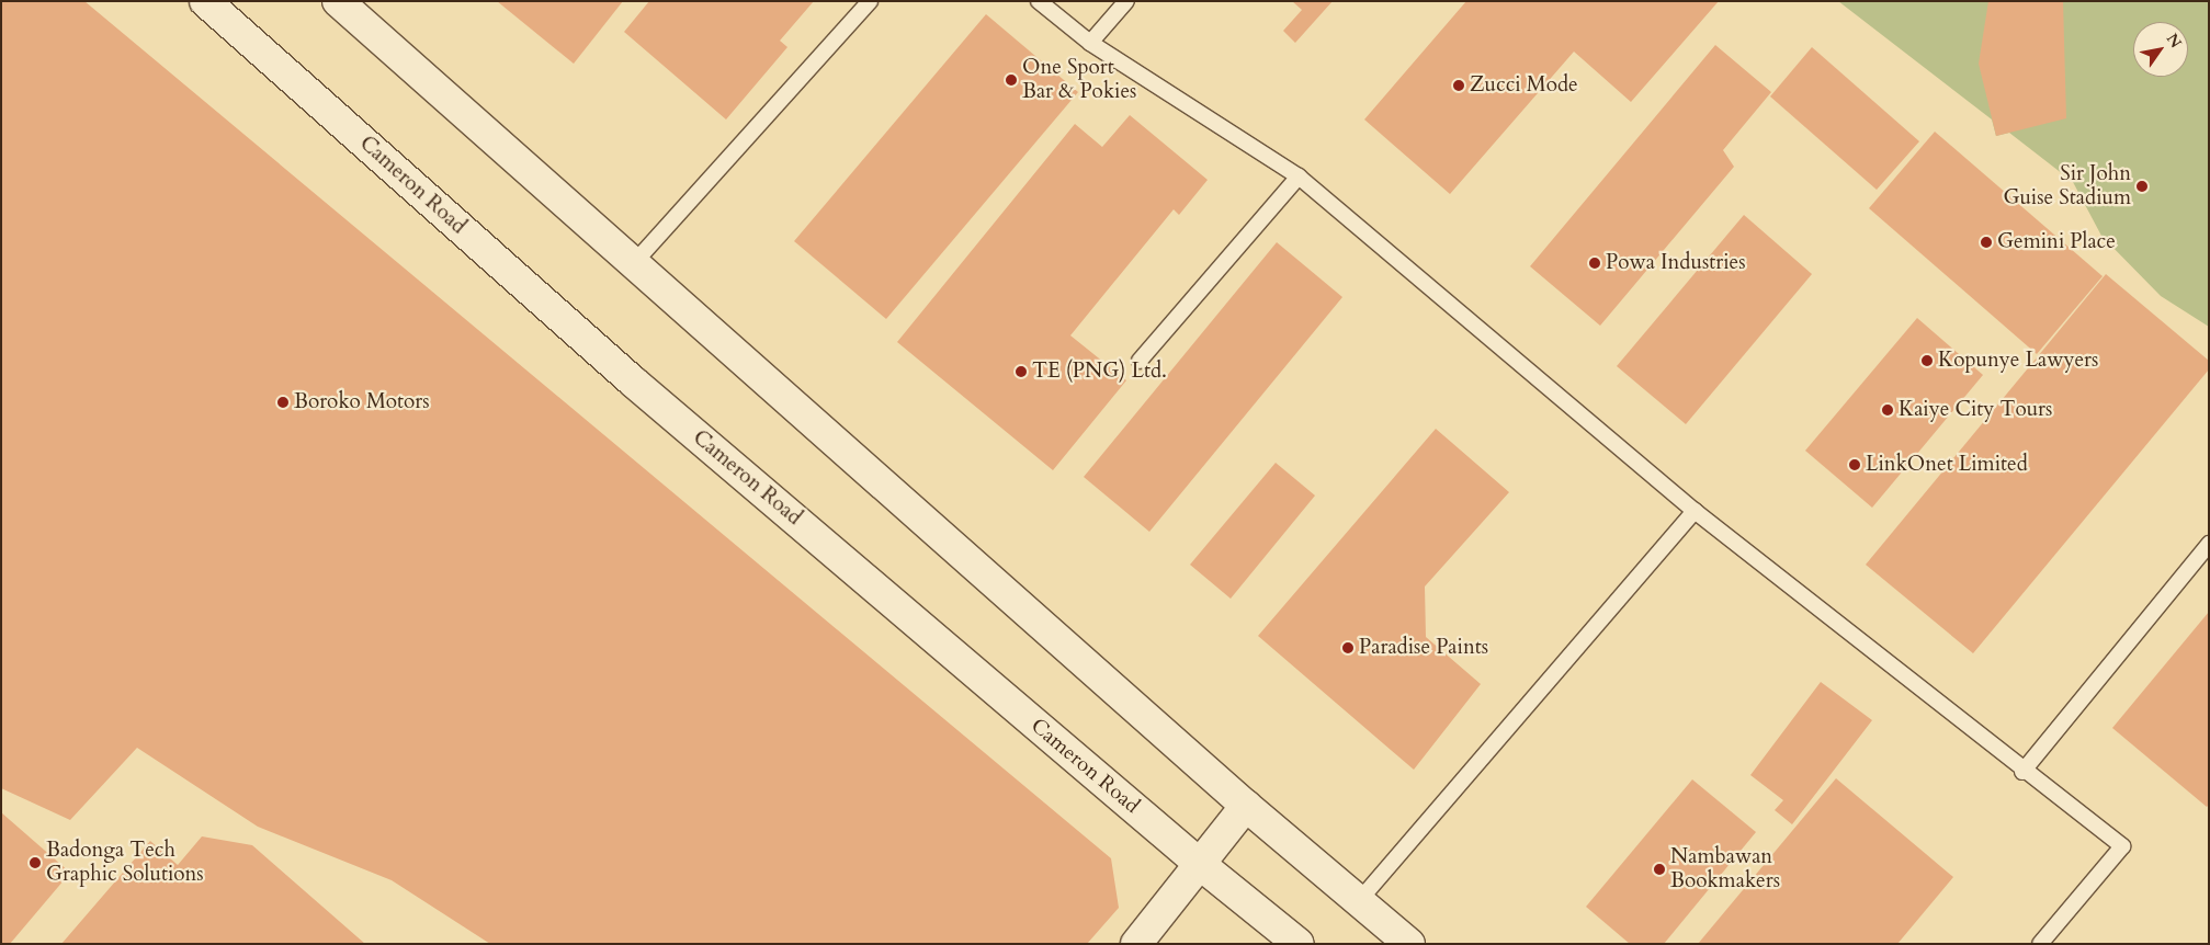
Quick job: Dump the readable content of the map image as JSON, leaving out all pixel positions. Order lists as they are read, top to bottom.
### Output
{
  "streets": {
    "main road": ["Cameron Road"]
  },
  "places": [
    "One Sport Bar & Pokies",
    "Zucci Mode",
    "Sir John Guise Stadium",
    "Gemini Place",
    "Powa Industries",
    "Kopunye Lawyers",
    "TE (PNG) Ltd.",
    "Boroko Motors",
    "Kaiye City Tours",
    "LinkOnet Limited",
    "Paradise Paints",
    "Badonga Tech Graphic Solutions",
    "Nambawan Bookmakers"
  ],
  "north": "top right"
}
